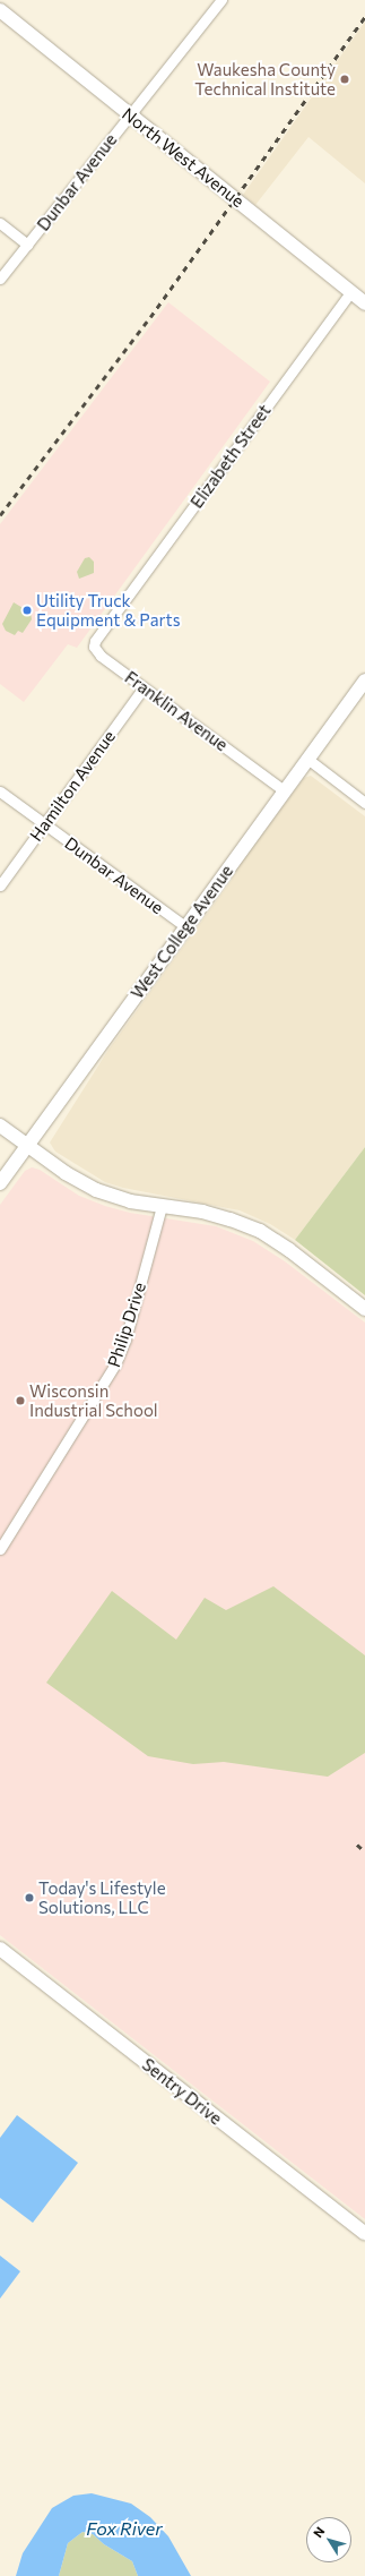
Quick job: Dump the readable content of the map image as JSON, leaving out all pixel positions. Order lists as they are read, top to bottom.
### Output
{
  "streets": {
    "street": [
      "North West Avenue",
      "Dunbar Avenue",
      "Elizabeth Street",
      "Franklin Avenue",
      "Hamilton Avenue",
      "West College Avenue",
      "Philip Drive",
      "Sentry Drive"
    ]
  },
  "crossings": [
    ["North West Avenue", "Dunbar Avenue"],
    ["North West Avenue", "Elizabeth Street"],
    ["Dunbar Avenue", "Hamilton Avenue"],
    ["Dunbar Avenue", "West College Avenue"],
    ["Elizabeth Street", "Franklin Avenue"],
    ["Franklin Avenue", "Hamilton Avenue"],
    ["Franklin Avenue", "West College Avenue"]
  ],
  "water": ["Fox River"],
  "places": [
    "Waukesha County Technical Institute",
    "Utility Truck Equipment & Parts",
    "Wisconsin Industrial School",
    "Today's Lifestyle Solutions, LLC"
  ],
  "north": "top left"
}
